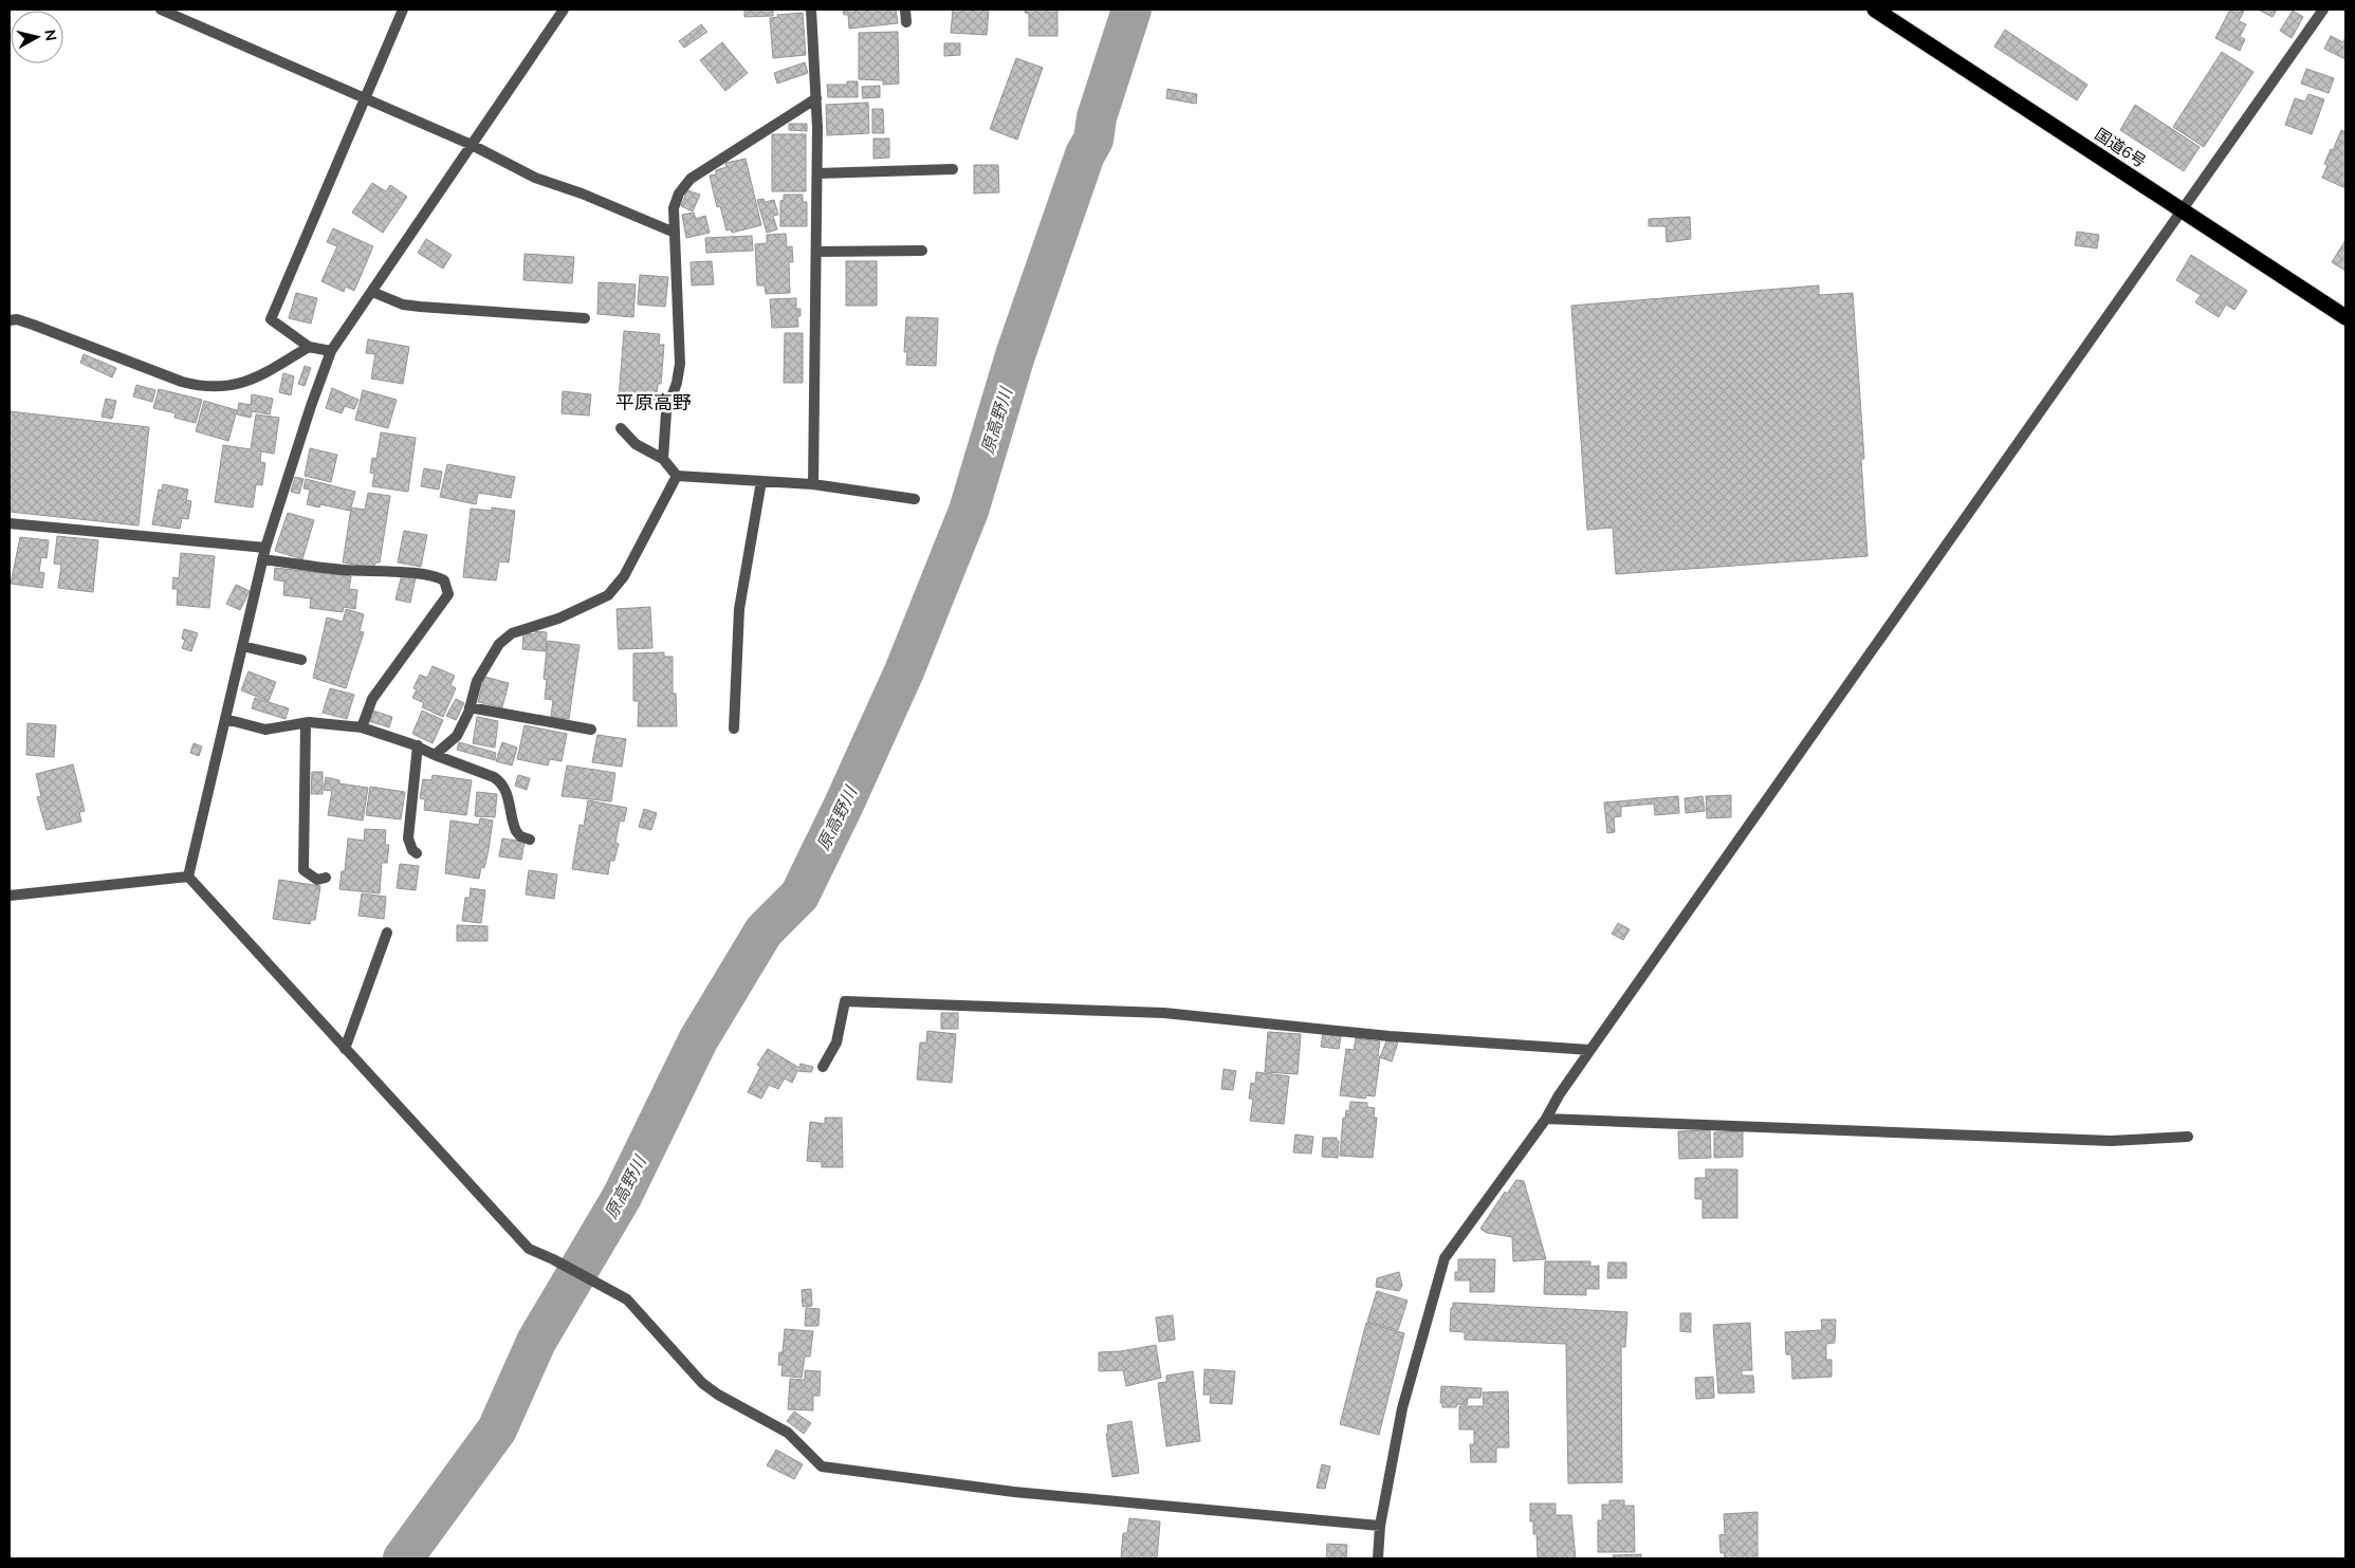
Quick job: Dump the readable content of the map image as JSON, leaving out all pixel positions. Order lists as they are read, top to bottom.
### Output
{
  "streets": {
    "highway": ["国道6号"]
  },
  "districts": ["平原高野"],
  "water": ["原高野川"],
  "north": "right"
}
